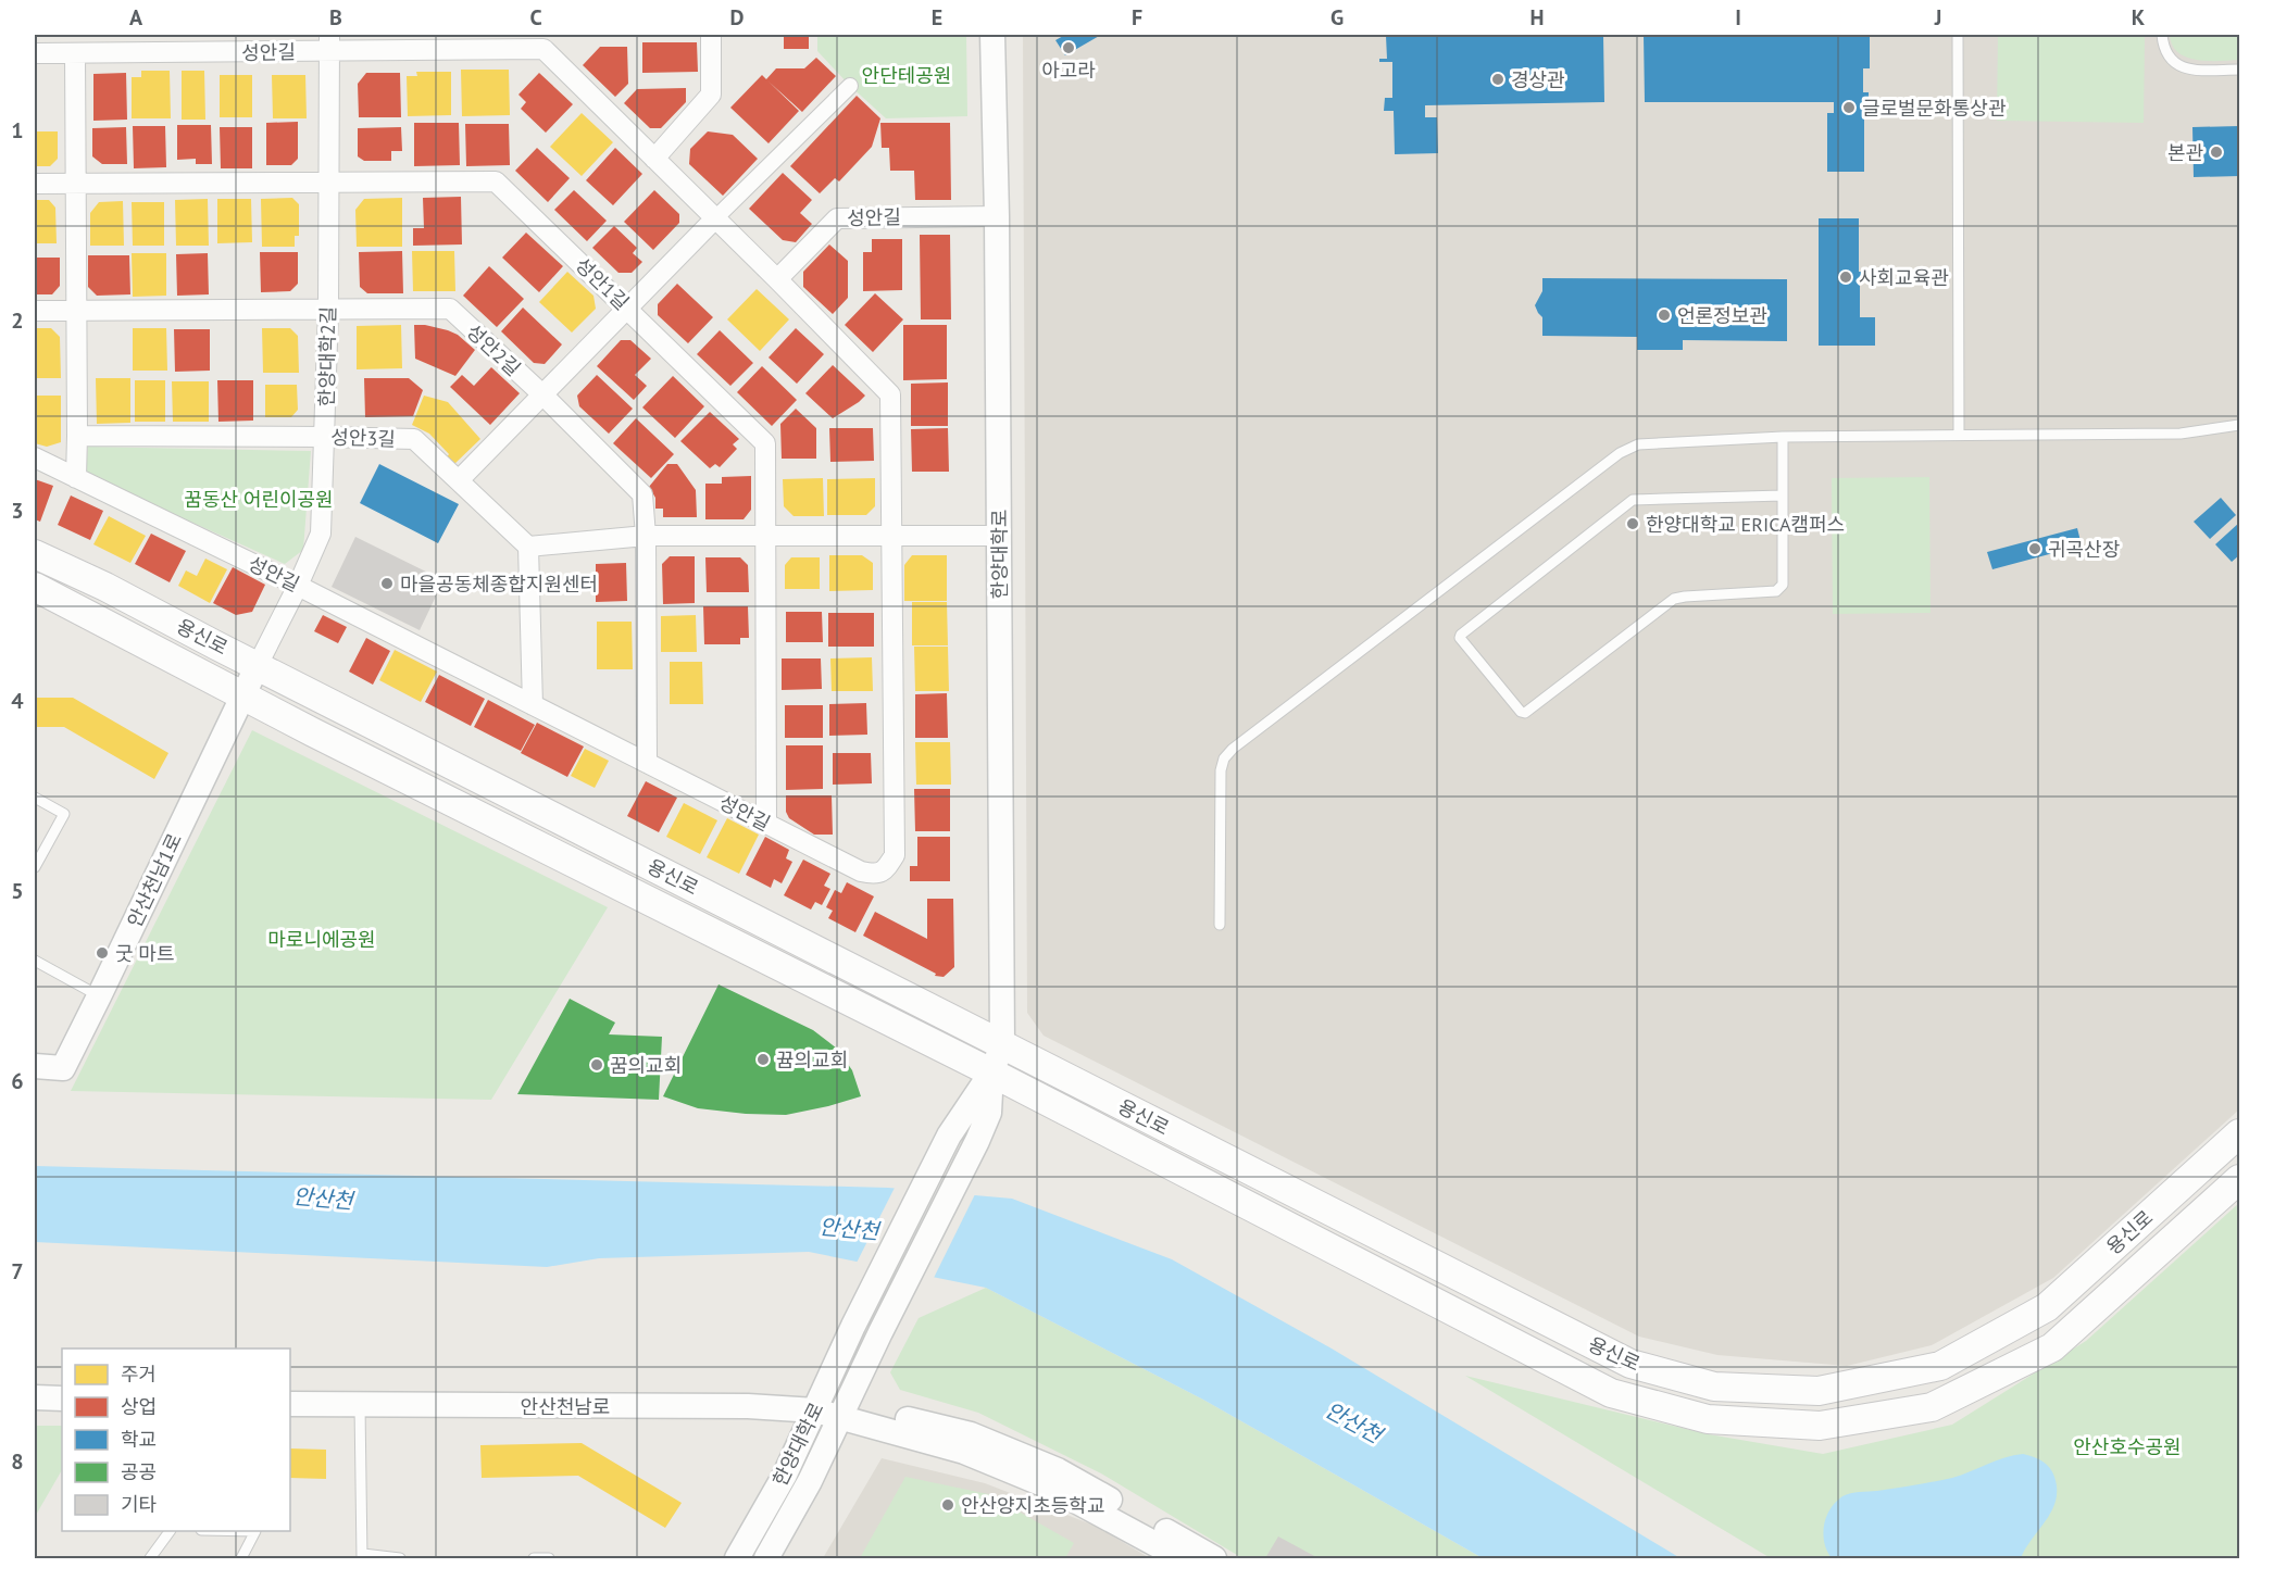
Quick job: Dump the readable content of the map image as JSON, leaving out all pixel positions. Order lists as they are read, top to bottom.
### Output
{
  "streets": {
    "main road": ["용신로"],
    "street": [
      "성안길",
      "성안1길",
      "성안2길",
      "한양대학2길",
      "성안3길",
      "한양대학로",
      "안산천남1로",
      "안산천남로"
    ]
  },
  "crossings": [
    ["성안길", "성안1길"],
    ["성안길", "성안2길"],
    ["성안길", "한양대학2길"],
    ["성안길", "한양대학로"],
    ["성안1길", "한양대학2길"],
    ["성안2길", "한양대학2길"],
    ["한양대학2길", "성안3길"],
    ["한양대학2길", "용신로"],
    ["한양대학2길", "안산천남1로"],
    ["한양대학로", "용신로"],
    ["한양대학로", "안산천남로"],
    ["용신로", "안산천남1로"]
  ],
  "water": ["안산천"],
  "parks": [
    "안단테공원",
    "꿈동산 어린이공원",
    "마로니에공원",
    "안산호수공원"
  ],
  "places": [
    "아고라",
    "경상관",
    "글로벌문화통상관",
    "본관",
    "사회교육관",
    "언론정보관",
    "한양대학교 ERICA캠퍼스",
    "귀곡산장",
    "마을공동체종합지원센터",
    "굿 마트",
    "뀸의교회",
    "꿈의교회",
    "안산양지초등학교"
  ],
  "legend": [
    "주거",
    "상업",
    "학교",
    "공공",
    "기타"
  ],
  "grid": {
    "columns": [
      "A",
      "B",
      "C",
      "D",
      "E",
      "F",
      "G",
      "H",
      "I",
      "J",
      "K"
    ],
    "rows": [
      "1",
      "2",
      "3",
      "4",
      "5",
      "6",
      "7",
      "8"
    ]
  }
}
